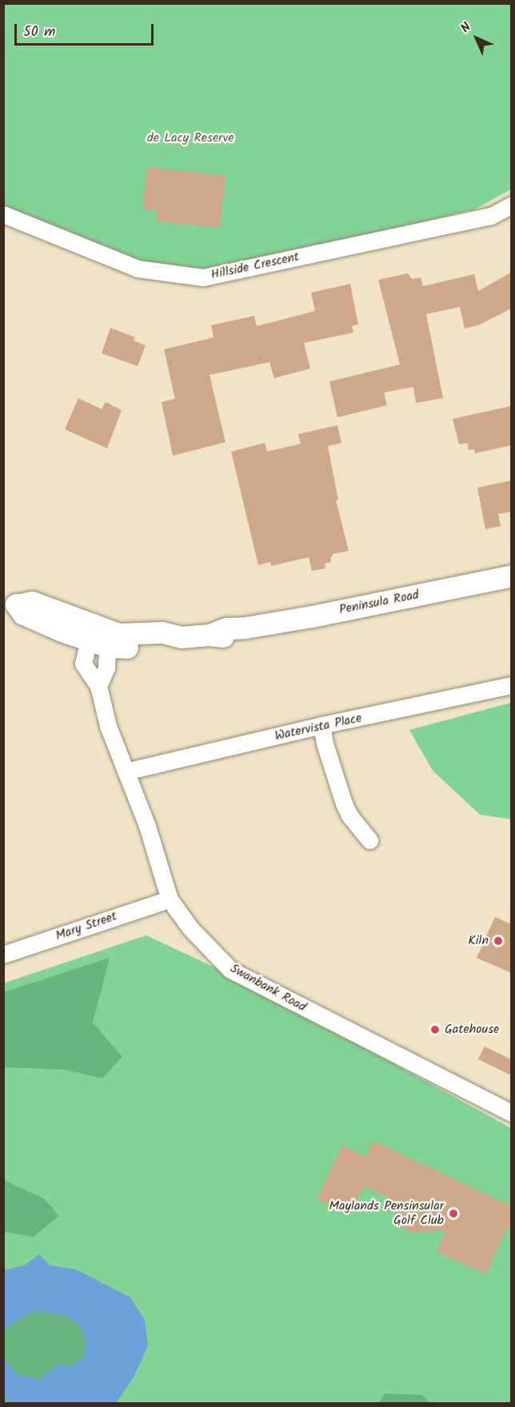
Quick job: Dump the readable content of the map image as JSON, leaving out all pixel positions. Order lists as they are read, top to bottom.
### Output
{
  "streets": {
    "street": [
      "Hillside Crescent",
      "Peninsula Road",
      "Watervista Place",
      "Mary Street",
      "Swanbank Road"
    ]
  },
  "crossings": [
    ["Peninsula Road", "Swanbank Road"],
    ["Watervista Place", "Swanbank Road"],
    ["Mary Street", "Swanbank Road"]
  ],
  "parks": ["de Lacy Reserve"],
  "places": ["Kiln", "Gatehouse", "Maylands Pensinsular Golf Club"],
  "scale_bar": "50 m",
  "north": "top left"
}
